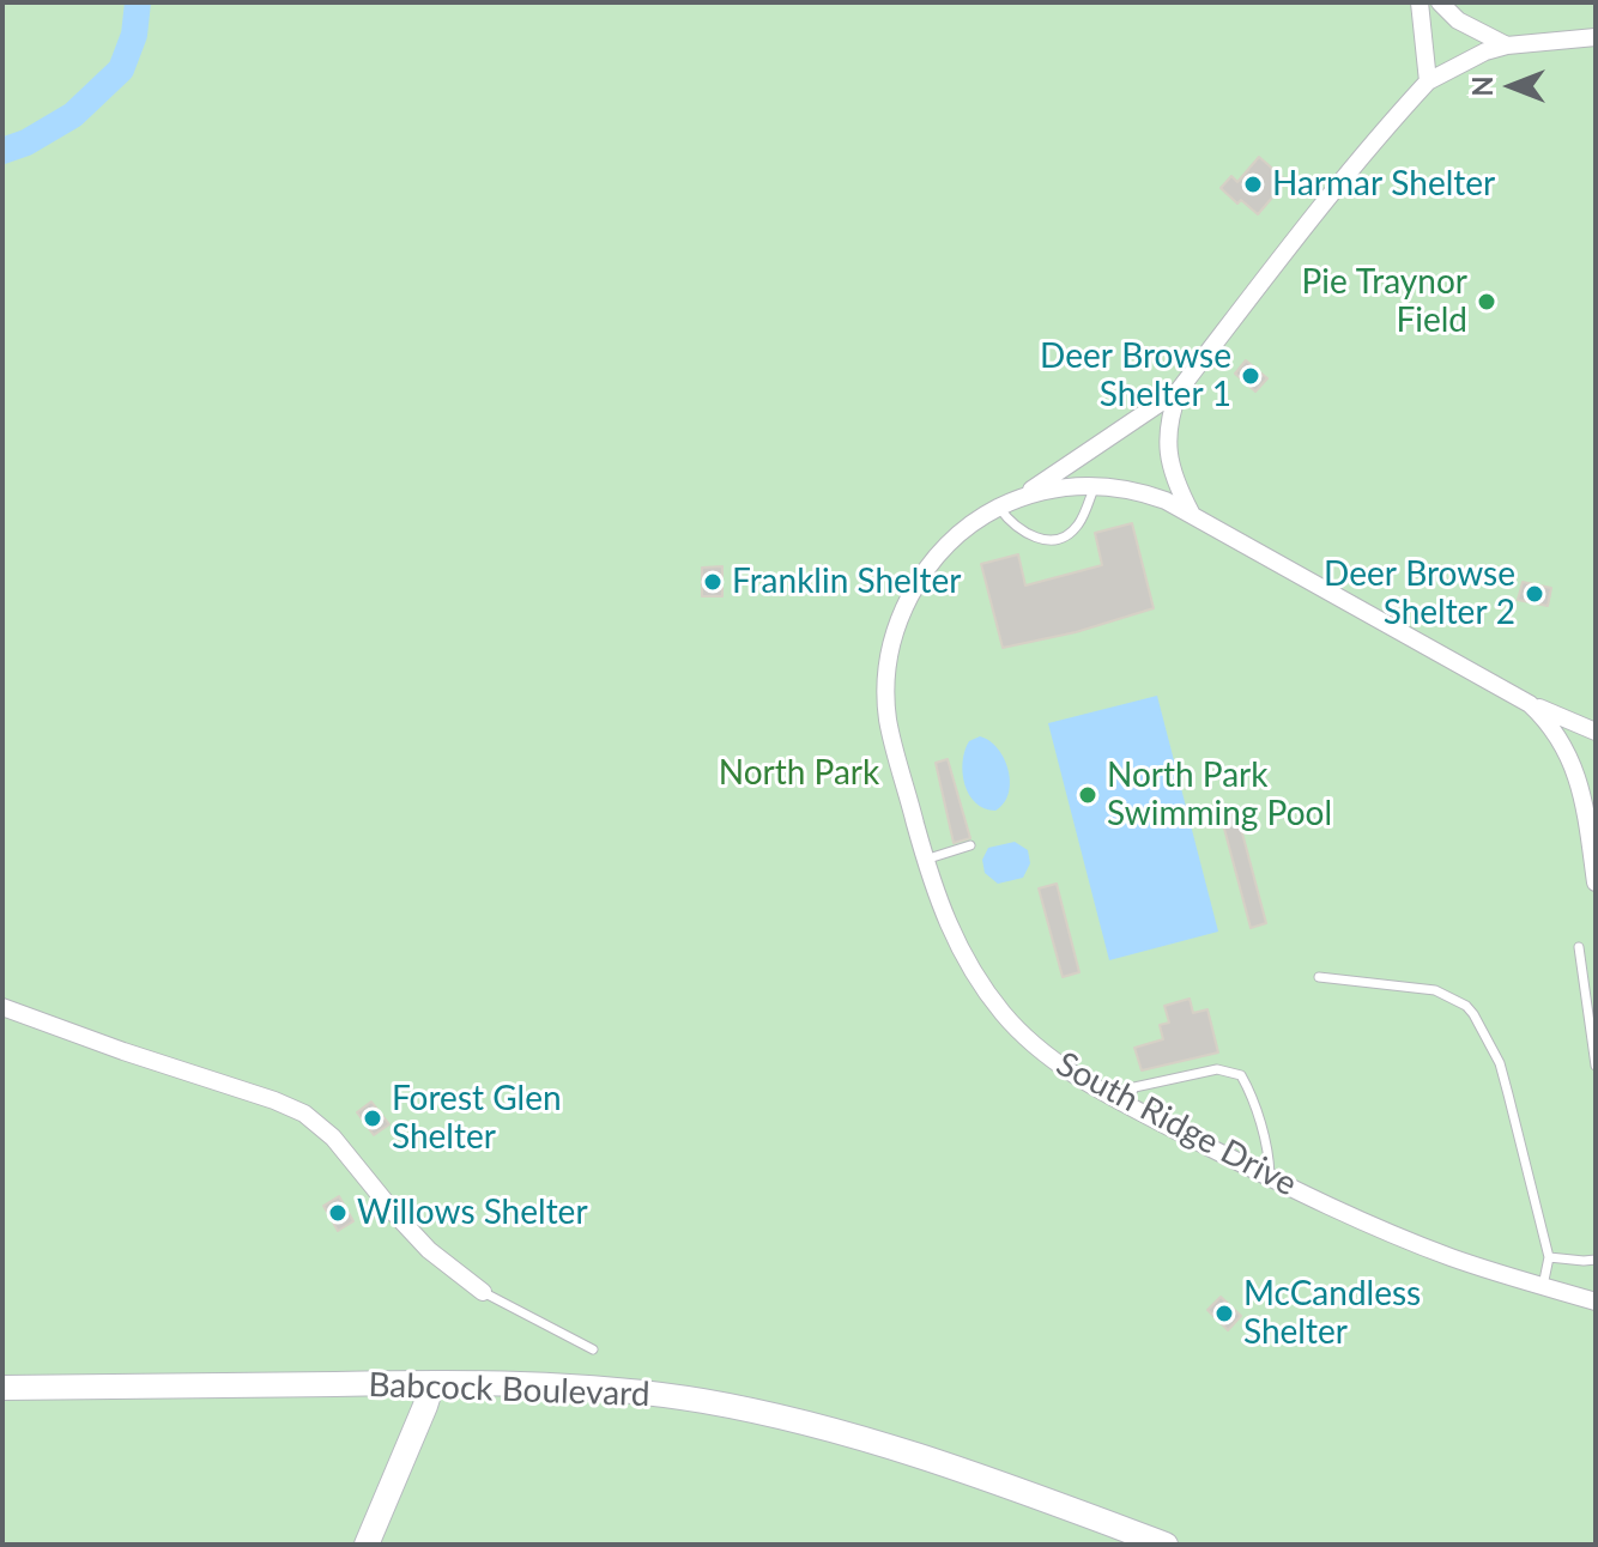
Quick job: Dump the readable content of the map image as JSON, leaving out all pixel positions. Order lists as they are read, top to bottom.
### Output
{
  "streets": {
    "main road": ["Babcock Boulevard"],
    "street": ["South Ridge Drive"]
  },
  "parks": ["North Park"],
  "places": [
    "Harmar Shelter",
    "Pie Traynor Field",
    "Deer Browse Shelter 1",
    "Franklin Shelter",
    "Deer Browse Shelter 2",
    "North Park Swimming Pool",
    "Forest Glen Shelter",
    "Willows Shelter",
    "McCandless Shelter"
  ],
  "north": "left"
}
